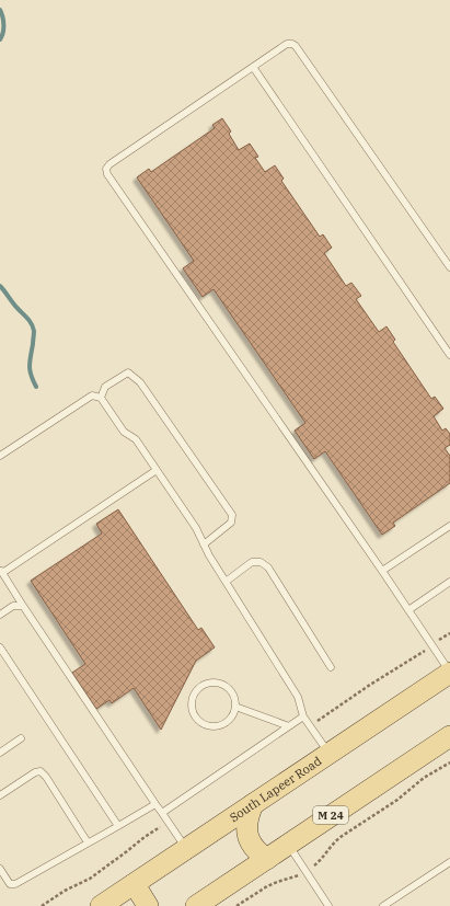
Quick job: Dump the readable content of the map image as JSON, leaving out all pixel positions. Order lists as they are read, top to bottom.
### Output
{
  "streets": {
    "main road": ["South Lapeer Road", "M 24"]
  }
}
